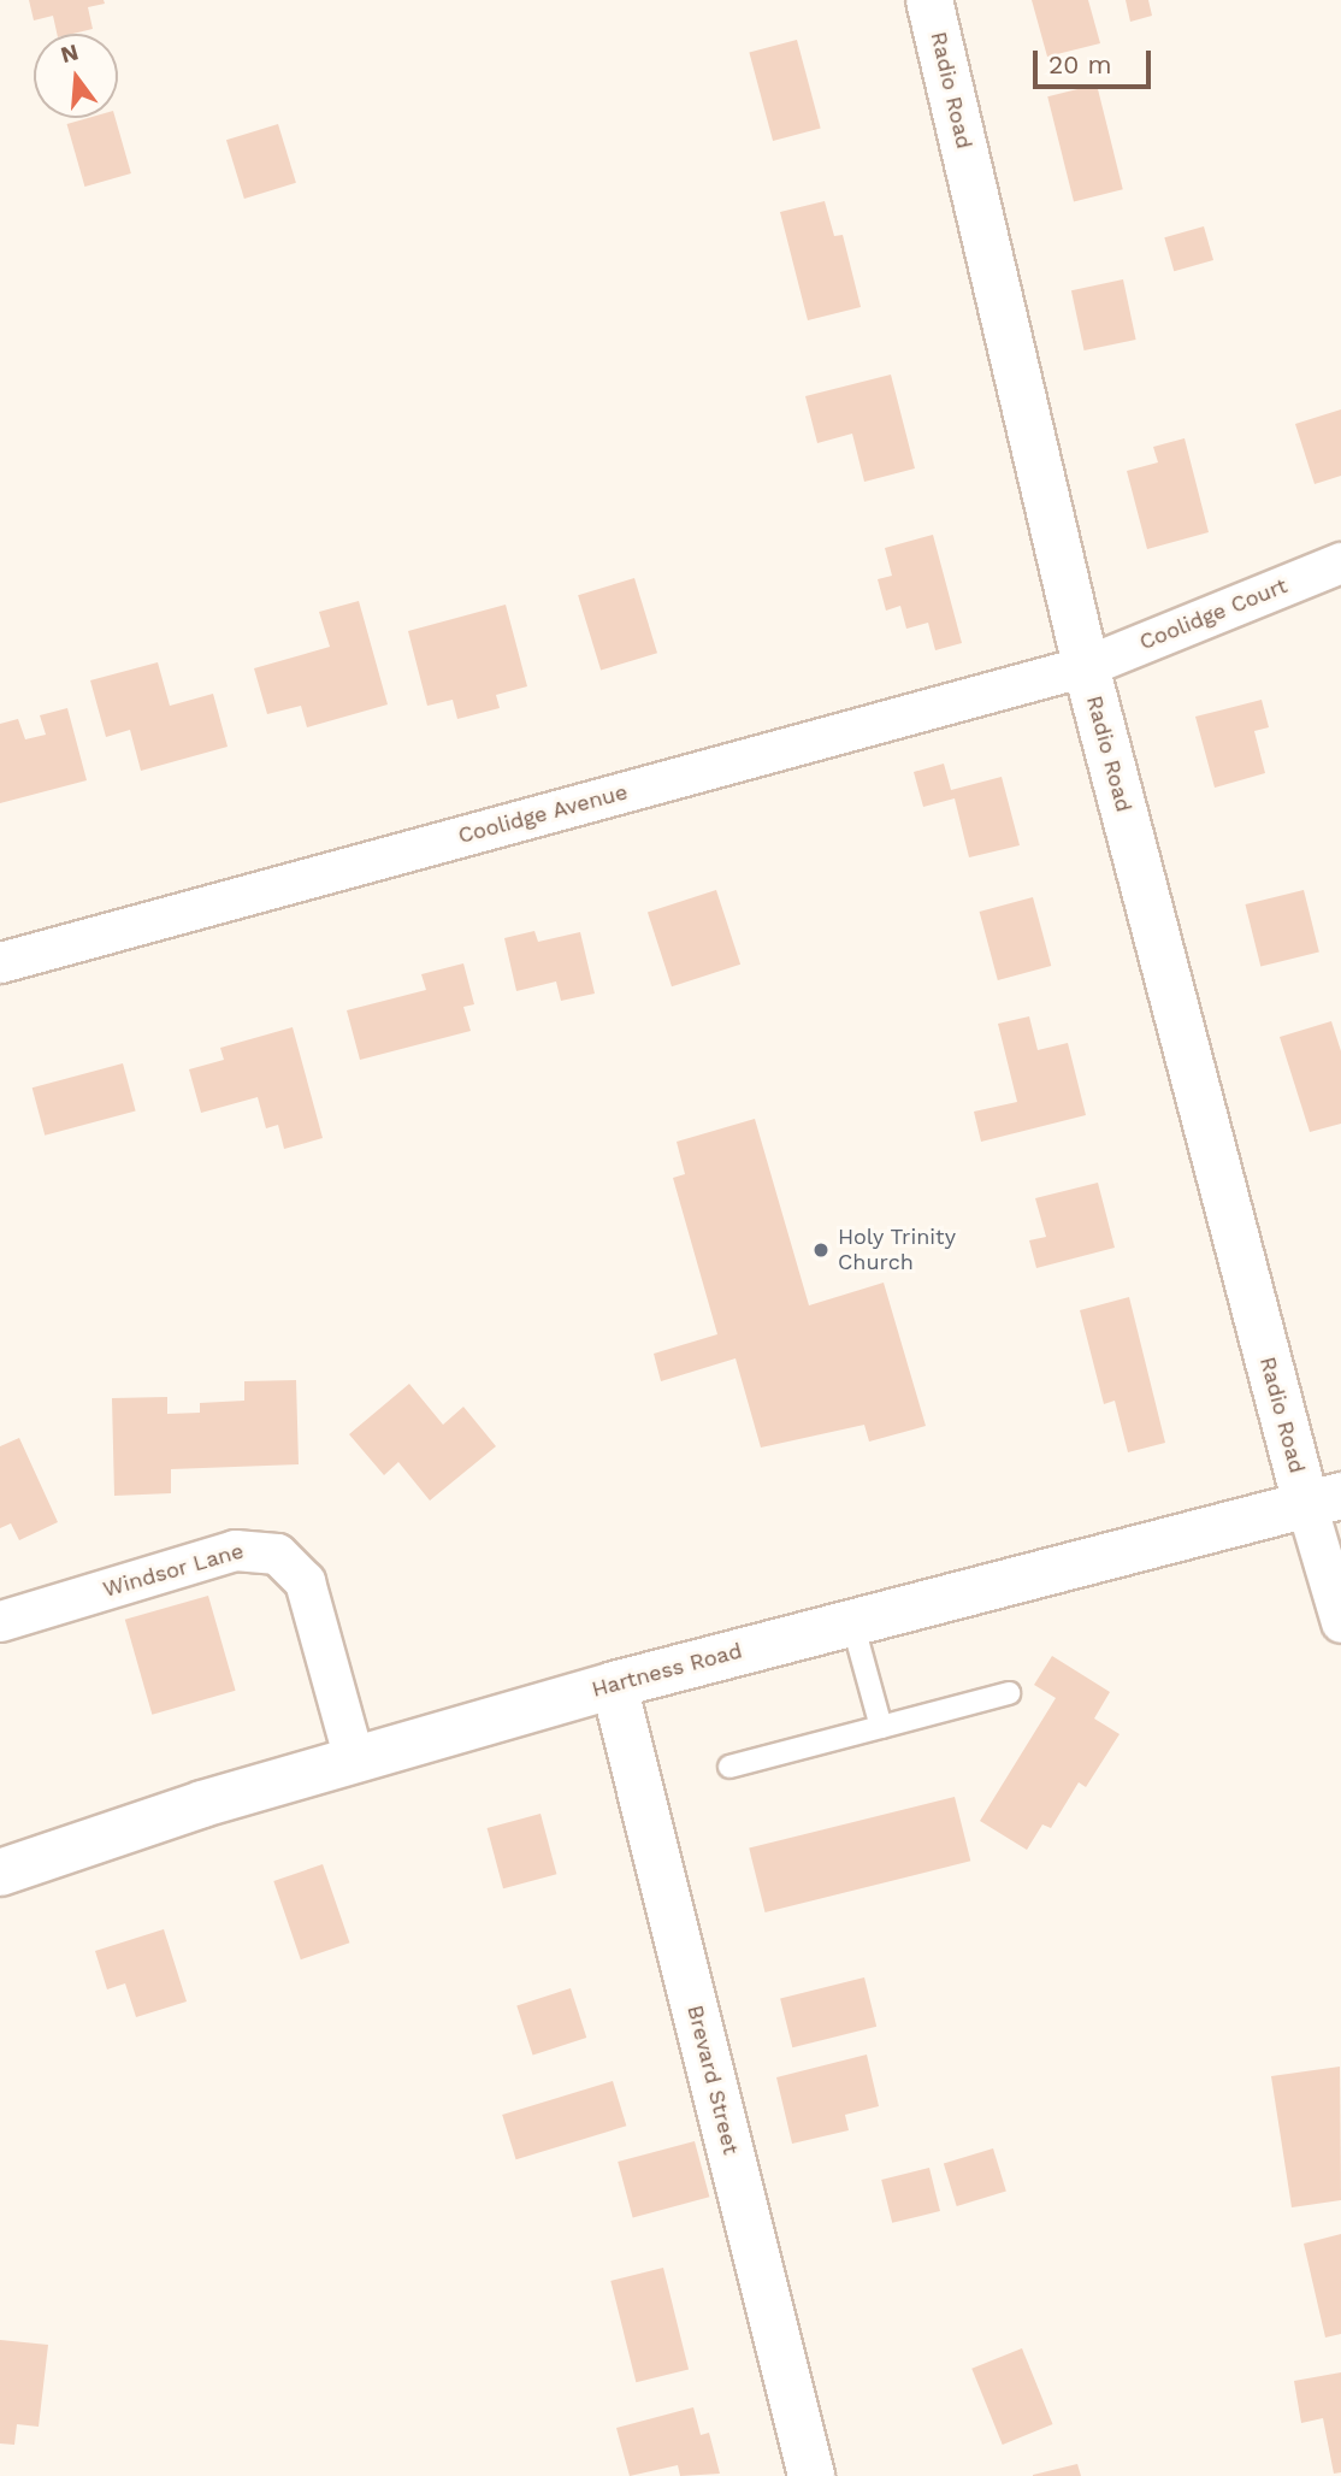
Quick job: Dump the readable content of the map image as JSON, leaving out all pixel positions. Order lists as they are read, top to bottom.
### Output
{
  "streets": {
    "street": [
      "Radio Road",
      "Coolidge Court",
      "Coolidge Avenue",
      "Windsor Lane",
      "Hartness Road",
      "Brevard Street"
    ]
  },
  "crossings": [
    ["Radio Road", "Coolidge Court"],
    ["Radio Road", "Coolidge Avenue"],
    ["Radio Road", "Hartness Road"],
    ["Coolidge Court", "Coolidge Avenue"],
    ["Windsor Lane", "Hartness Road"],
    ["Hartness Road", "Brevard Street"]
  ],
  "places": ["Holy Trinity Church"],
  "scale_bar": "20 m",
  "north": "top"
}
